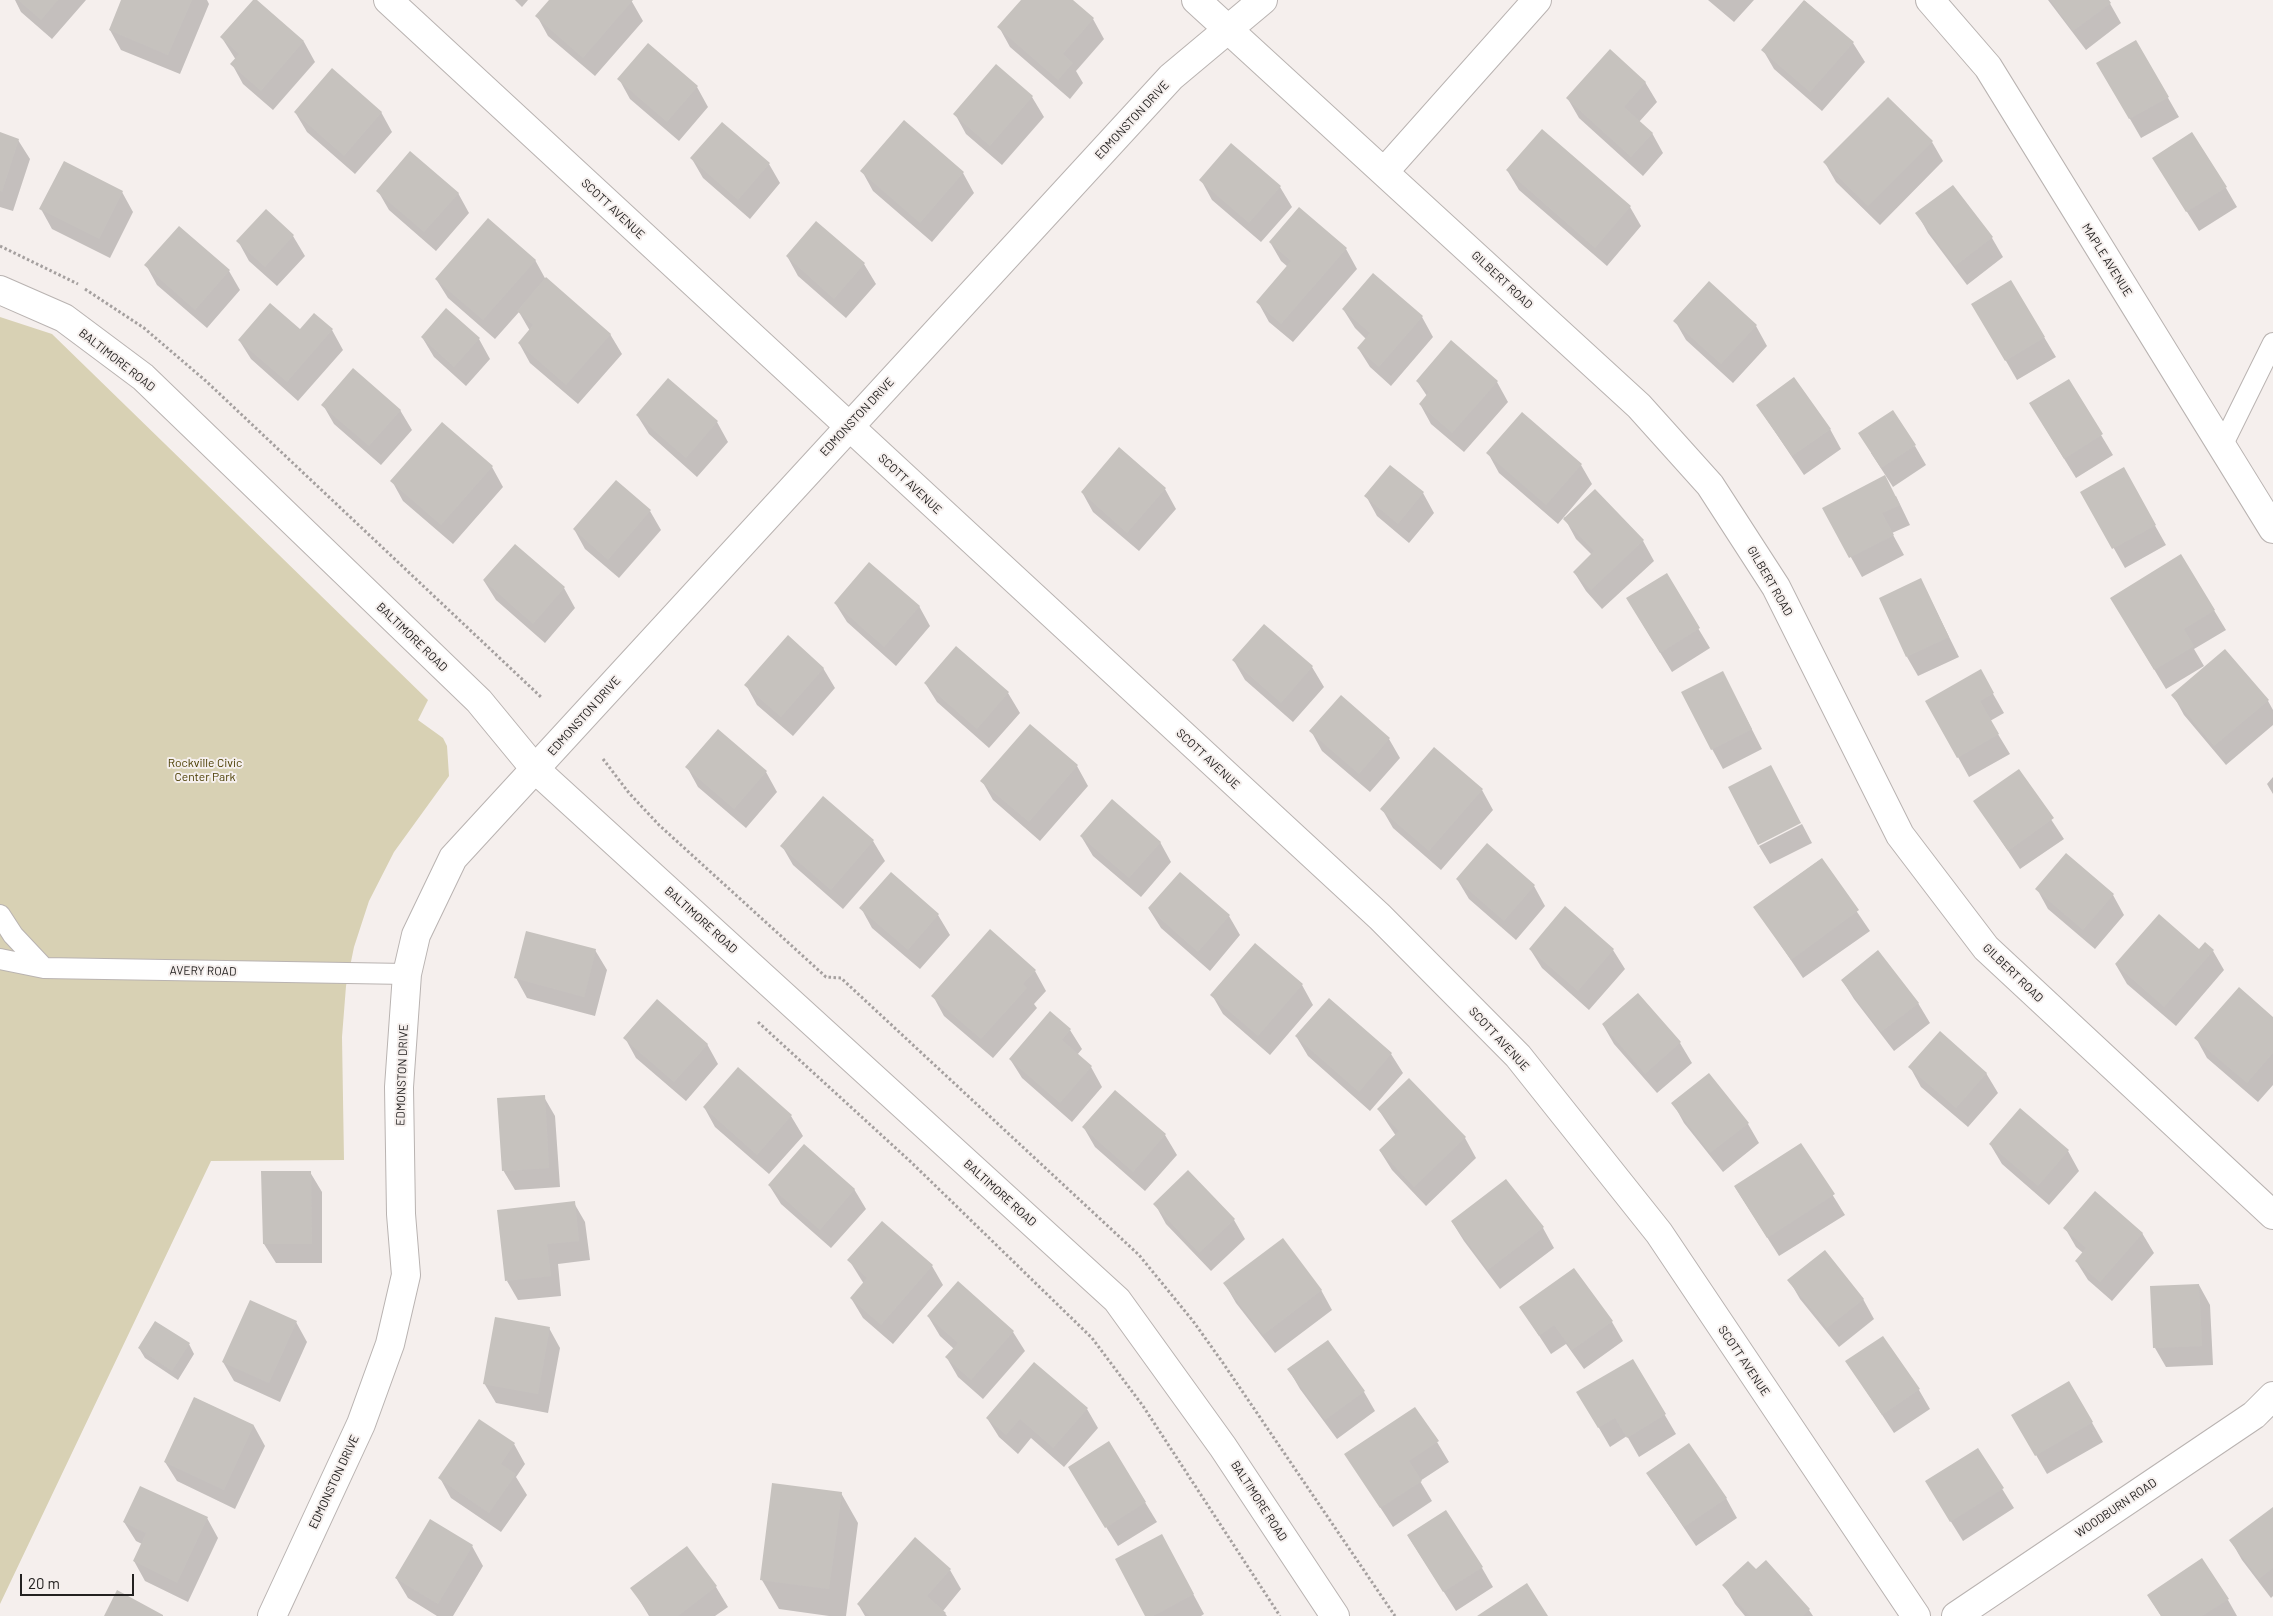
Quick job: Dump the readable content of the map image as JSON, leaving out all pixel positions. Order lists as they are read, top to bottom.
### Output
{
  "streets": {
    "street": [
      "EDMONSTON DRIVE",
      "SCOTT AVENUE",
      "MAPLE AVENUE",
      "GILBERT ROAD",
      "BALTIMORE ROAD",
      "WOODBURN ROAD"
    ],
    "lane": ["AVERY ROAD"]
  },
  "crossings": [
    ["EDMONSTON DRIVE", "SCOTT AVENUE"],
    ["EDMONSTON DRIVE", "GILBERT ROAD"],
    ["EDMONSTON DRIVE", "BALTIMORE ROAD"],
    ["EDMONSTON DRIVE", "AVERY ROAD"]
  ],
  "parks": ["Rockville Civic Center Park"],
  "scale_bar": "20 m"
}
